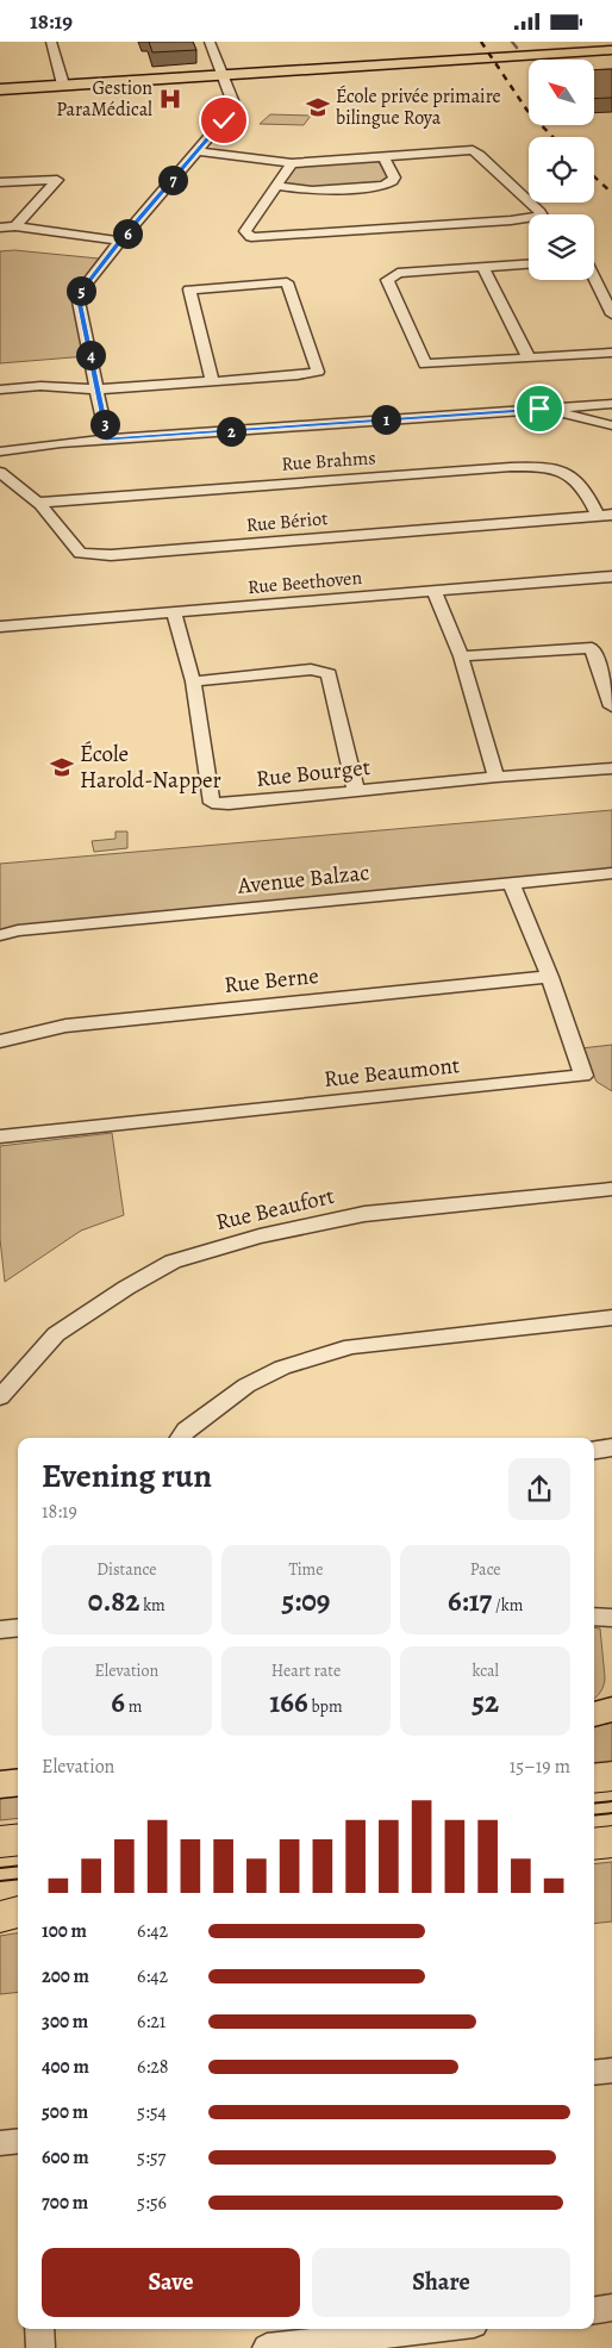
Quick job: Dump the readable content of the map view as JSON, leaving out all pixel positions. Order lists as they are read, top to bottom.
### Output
{
  "streets": {
    "street": [
      "Rue Brahms",
      "Rue Bériot",
      "Rue Beethoven",
      "Rue Bourget",
      "Avenue Balzac",
      "Rue Berne",
      "Rue Beaumont",
      "Rue Beaufort"
    ]
  },
  "crossings": [
    ["Rue Brahms", "Rue Bériot"],
    ["Rue Beethoven", "Rue Bourget"],
    ["Avenue Balzac", "Rue Beaumont"],
    ["Rue Berne", "Rue Beaumont"]
  ],
  "places": {
    "hospital": ["Gestion ParaMédical"],
    "school or university": ["École privée primaire bilingue Roya", "École Harold-Napper"]
  },
  "north": "top left",
  "page": {
    "status": "18:19",
    "pins": [
      "7",
      "6",
      "5",
      "4",
      "1",
      "3",
      "2"
    ],
    "heading": ["Evening run", "18:19"],
    "stats": [
      ["Distance", "0.82 km"],
      ["Time", "5:09"],
      ["Pace", "6:17 /km"],
      ["Elevation", "6 m"],
      ["Heart rate", "166 bpm"],
      ["kcal", "52"]
    ],
    "chart": ["Elevation", "15–19 m"],
    "list": [
      {
        "name": "100 m",
        "note": "6:42"
      },
      {
        "name": "200 m",
        "note": "6:42"
      },
      {
        "name": "300 m",
        "note": "6:21"
      },
      {
        "name": "400 m",
        "note": "6:28"
      },
      {
        "name": "500 m",
        "note": "5:54"
      },
      {
        "name": "600 m",
        "note": "5:57"
      },
      {
        "name": "700 m",
        "note": "5:56"
      }
    ],
    "buttons": ["Save", "Share"]
  }
}
